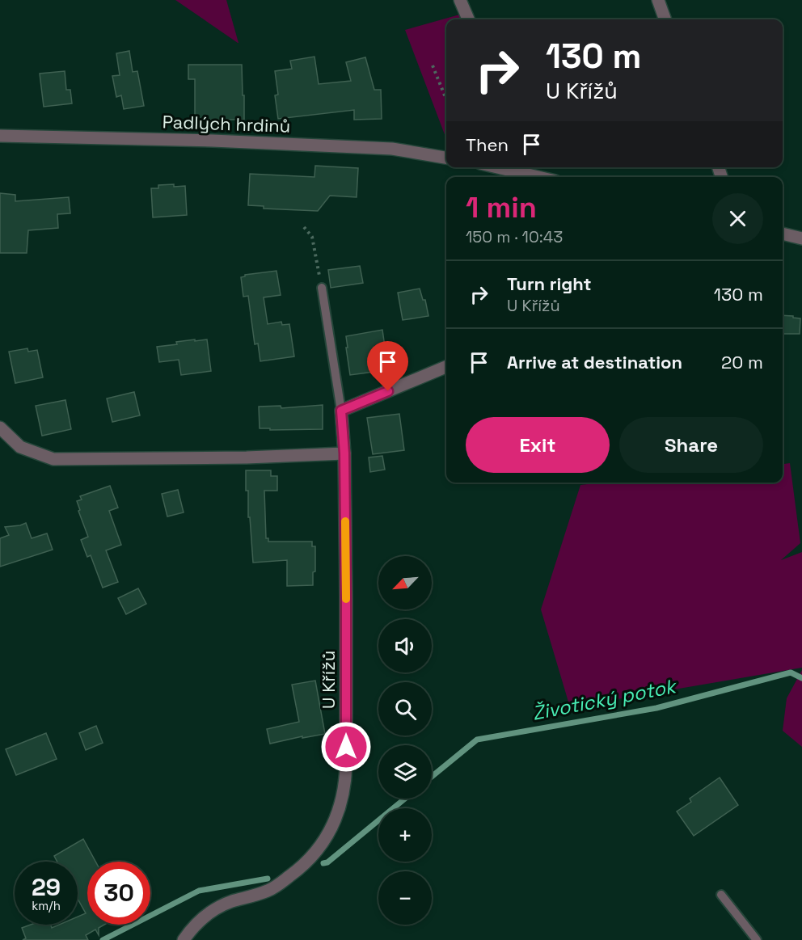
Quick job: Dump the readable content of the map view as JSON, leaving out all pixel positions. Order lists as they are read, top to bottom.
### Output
{
  "streets": {
    "street": ["Padlých hrdinů", "U Křížů"]
  },
  "water": ["Životický potok"],
  "north": "bottom left",
  "page": {
    "turn": ["130 m", "U Křížů"],
    "then": "Then",
    "heading": ["1 min", "150 m · 10:43"],
    "list": [
      {
        "name": "Turn right",
        "note": "U Křížů",
        "value": "130 m"
      },
      {
        "name": "Arrive at destination",
        "value": "20 m"
      }
    ],
    "buttons": ["Exit", "Share"],
    "map_buttons": ["+", "−"],
    "speed": "29 km/h",
    "limit": "30"
  }
}
